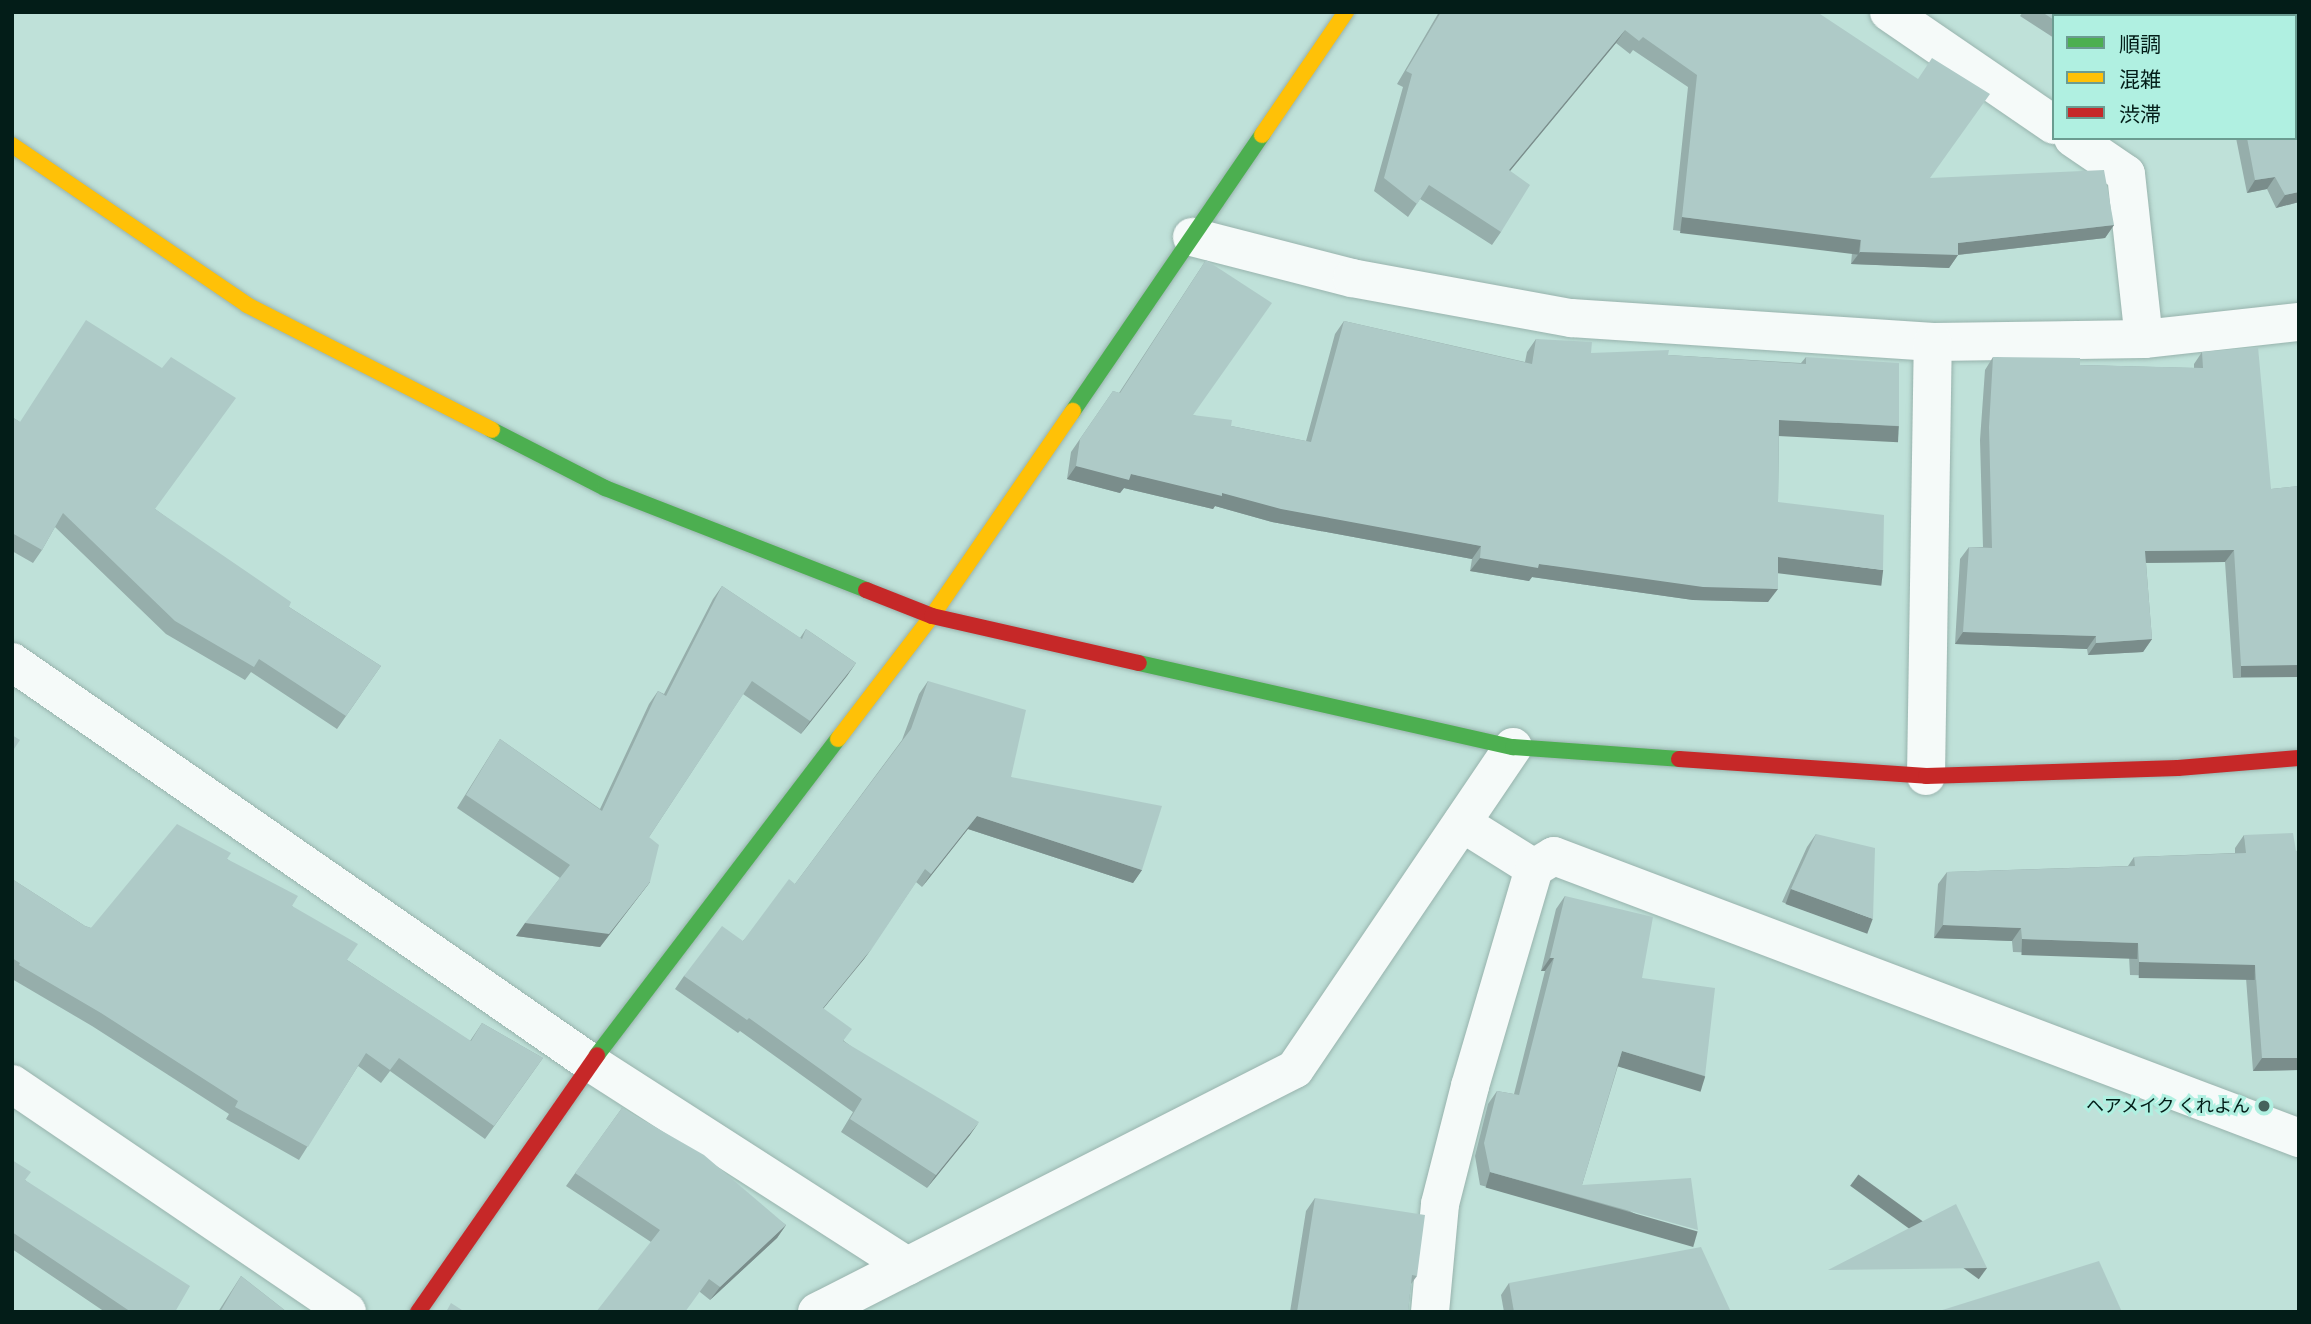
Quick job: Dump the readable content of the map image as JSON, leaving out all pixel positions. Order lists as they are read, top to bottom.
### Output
{
  "places": ["ヘアメイク くれよん"],
  "legend": ["順調", "混雑", "渋滞"]
}
